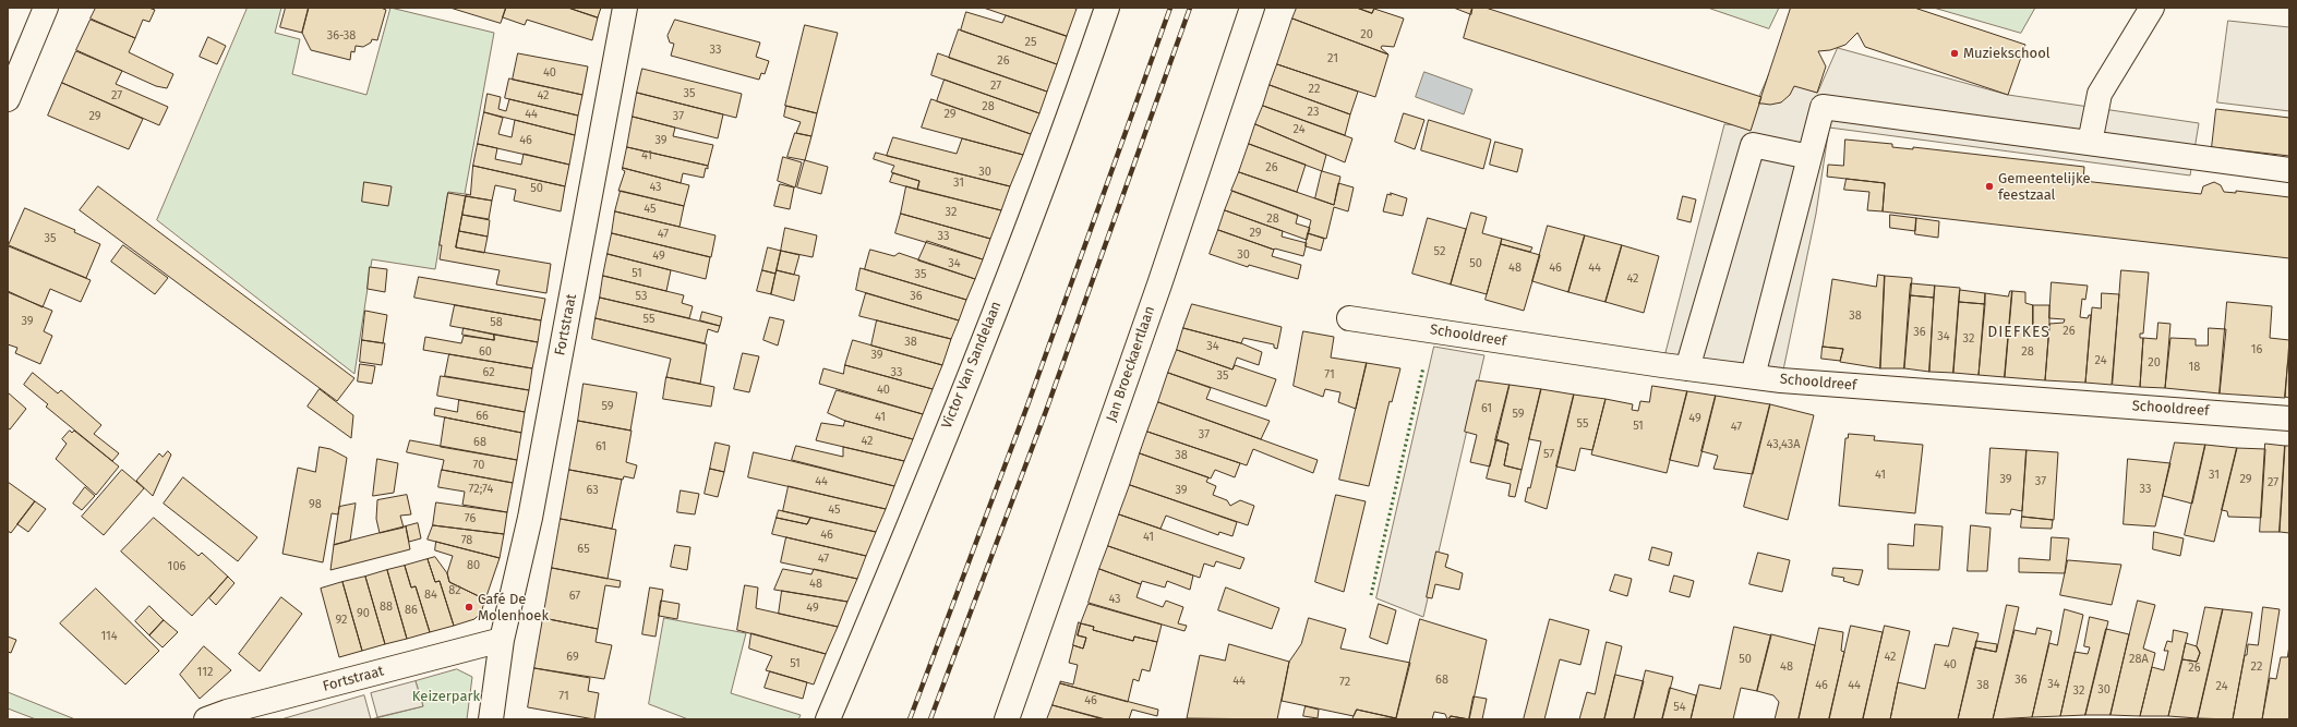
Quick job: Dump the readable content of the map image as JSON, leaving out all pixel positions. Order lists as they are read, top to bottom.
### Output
{
  "streets": {
    "street": [
      "Fortstraat",
      "Schooldreef",
      "Jan Broeckaertlaan",
      "Victor Van Sandelaan"
    ]
  },
  "districts": ["DIEFKES"],
  "parks": ["Keizerpark"],
  "places": ["Muziekschool", "Gemeentelijke feestzaal", "Café De Molenhoek"],
  "house_numbers": [
    "20",
    "36-38",
    "25",
    "33",
    "21",
    "26",
    "40",
    "27",
    "22",
    "35",
    "27",
    "42",
    "28",
    "23",
    "44",
    "29",
    "29",
    "37",
    "24",
    "46",
    "39",
    "41",
    "26",
    "30",
    "31",
    "43",
    "50",
    "45",
    "32",
    "28",
    "29",
    "47",
    "33",
    "35",
    "52",
    "30",
    "49",
    "34",
    "50",
    "48",
    "46",
    "44",
    "51",
    "35",
    "42",
    "53",
    "36",
    "38",
    "55",
    "39",
    "58",
    "26",
    "36",
    "34",
    "32",
    "38",
    "34",
    "16",
    "60",
    "28",
    "39",
    "24",
    "20",
    "18",
    "62",
    "33",
    "71",
    "35",
    "40",
    "59",
    "61",
    "59",
    "66",
    "41",
    "49",
    "55",
    "51",
    "47",
    "37",
    "42",
    "68",
    "43,43A",
    "61",
    "57",
    "38",
    "70",
    "41",
    "31",
    "39",
    "29",
    "44",
    "37",
    "27",
    "72;74",
    "33",
    "63",
    "39",
    "98",
    "45",
    "76",
    "46",
    "41",
    "78",
    "65",
    "47",
    "80",
    "106",
    "48",
    "82",
    "84",
    "67",
    "43",
    "88",
    "49",
    "86",
    "90",
    "92",
    "114",
    "69",
    "42",
    "50",
    "28A",
    "51",
    "40",
    "48",
    "22",
    "26",
    "112",
    "68",
    "36",
    "44",
    "72",
    "34",
    "46",
    "44",
    "38",
    "24",
    "30",
    "32",
    "71",
    "46",
    "54"
  ]
}
